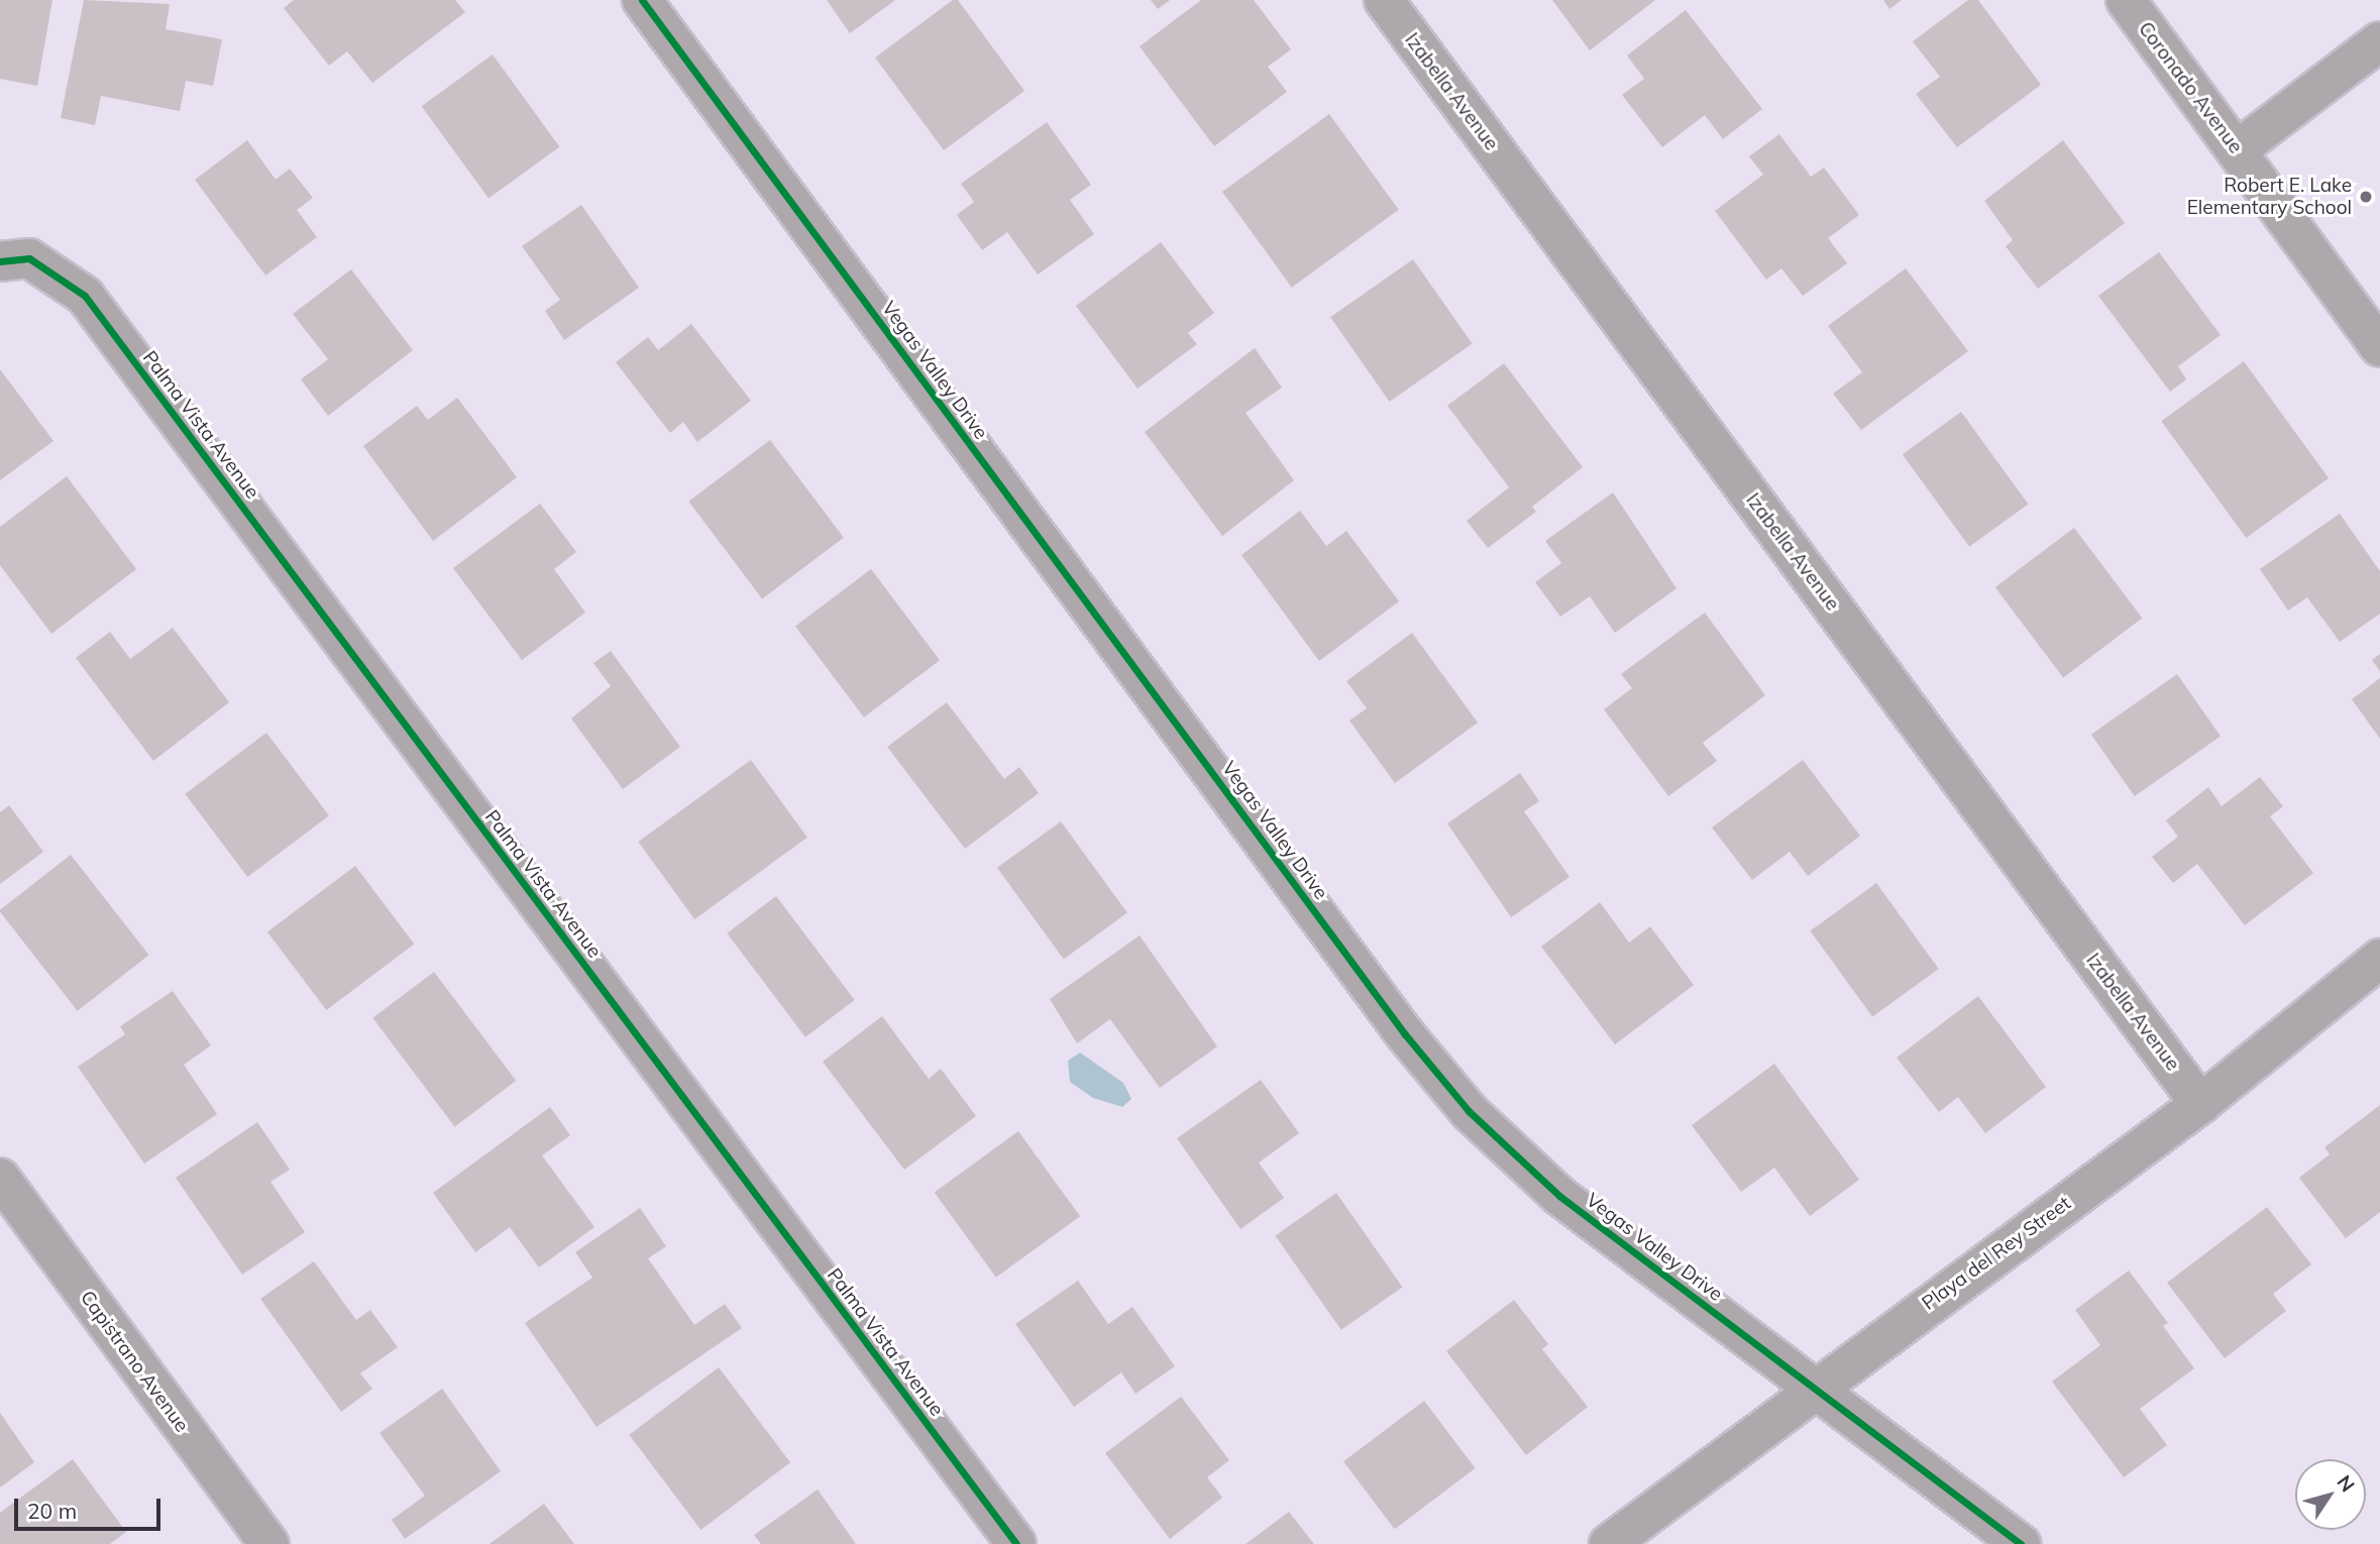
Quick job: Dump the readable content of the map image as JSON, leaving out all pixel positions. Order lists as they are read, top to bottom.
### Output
{
  "streets": {
    "street": [
      "Coronado Avenue",
      "Izabella Avenue",
      "Vegas Valley Drive",
      "Palma Vista Avenue",
      "Playa del Rey Street",
      "Capistrano Avenue"
    ]
  },
  "crossings": [
    ["Izabella Avenue", "Playa del Rey Street"],
    ["Vegas Valley Drive", "Playa del Rey Street"]
  ],
  "places": ["Robert E. Lake Elementary School"],
  "scale_bar": "20 m",
  "north": "top right"
}
